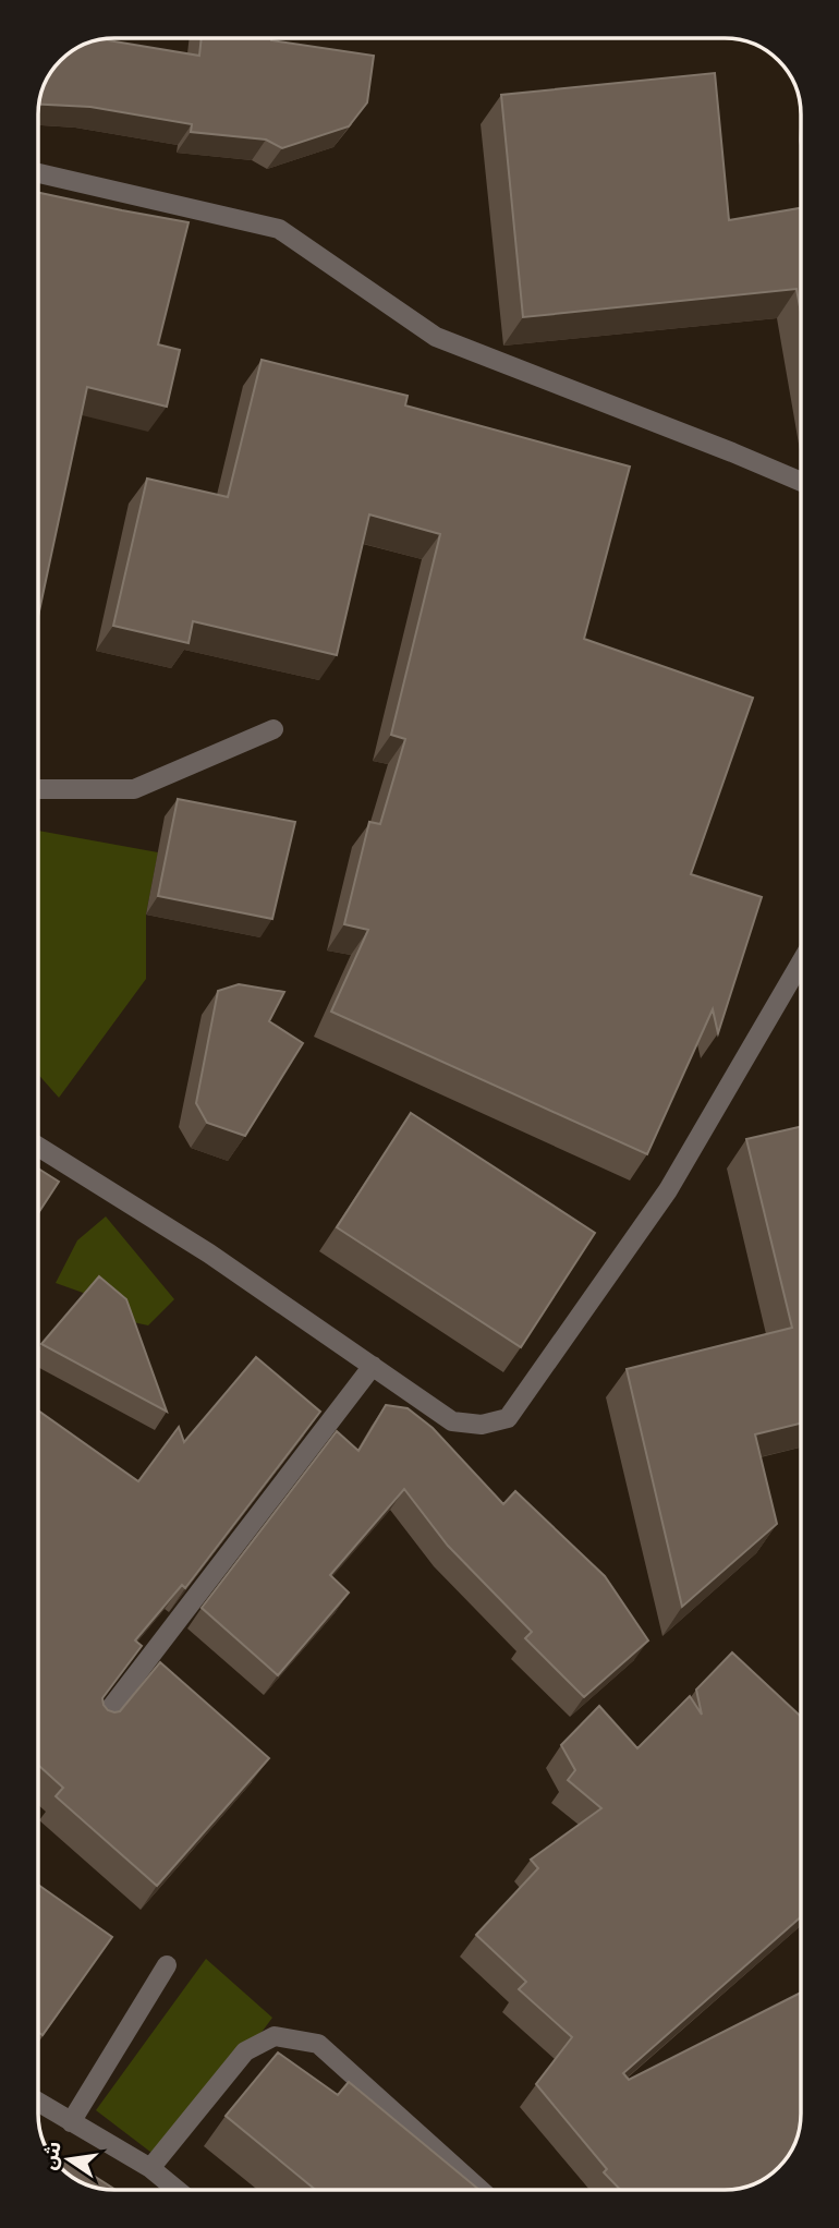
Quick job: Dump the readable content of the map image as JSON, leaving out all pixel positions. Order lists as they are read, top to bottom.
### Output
{
  "north": "left"
}
